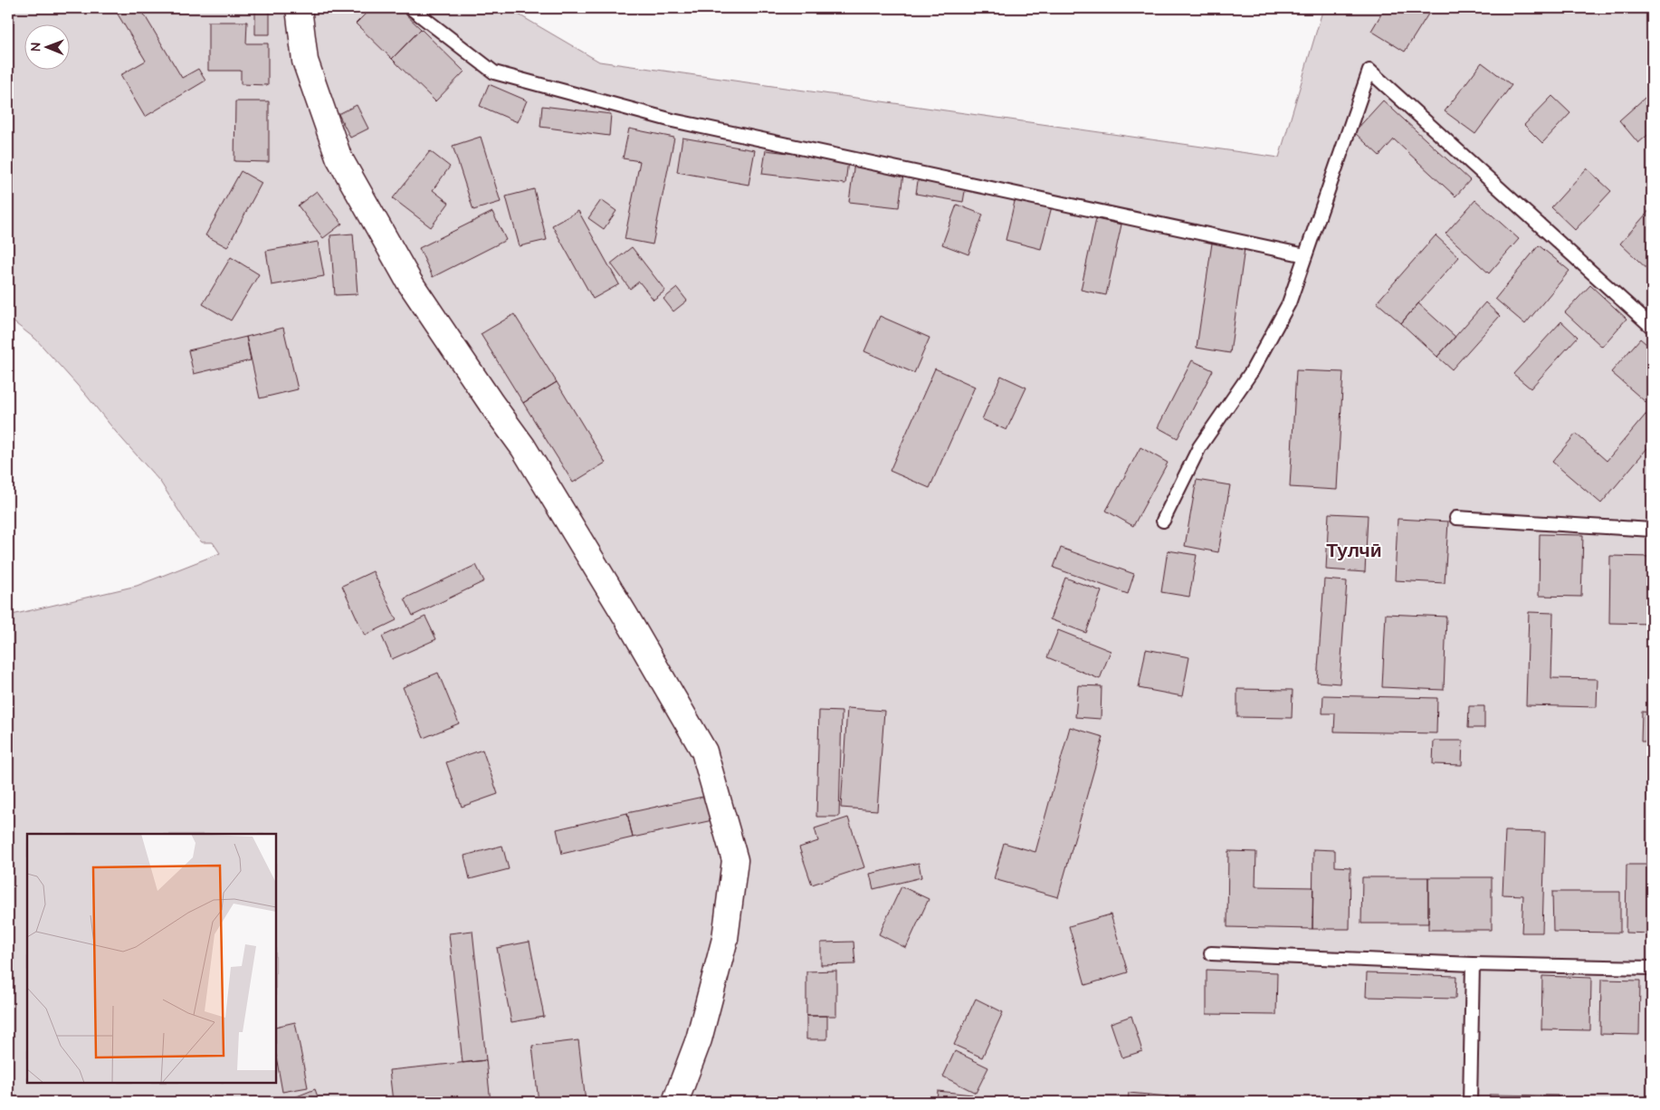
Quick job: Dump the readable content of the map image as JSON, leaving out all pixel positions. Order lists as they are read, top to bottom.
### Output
{
  "districts": ["Тулчӣ"],
  "north": "left"
}
